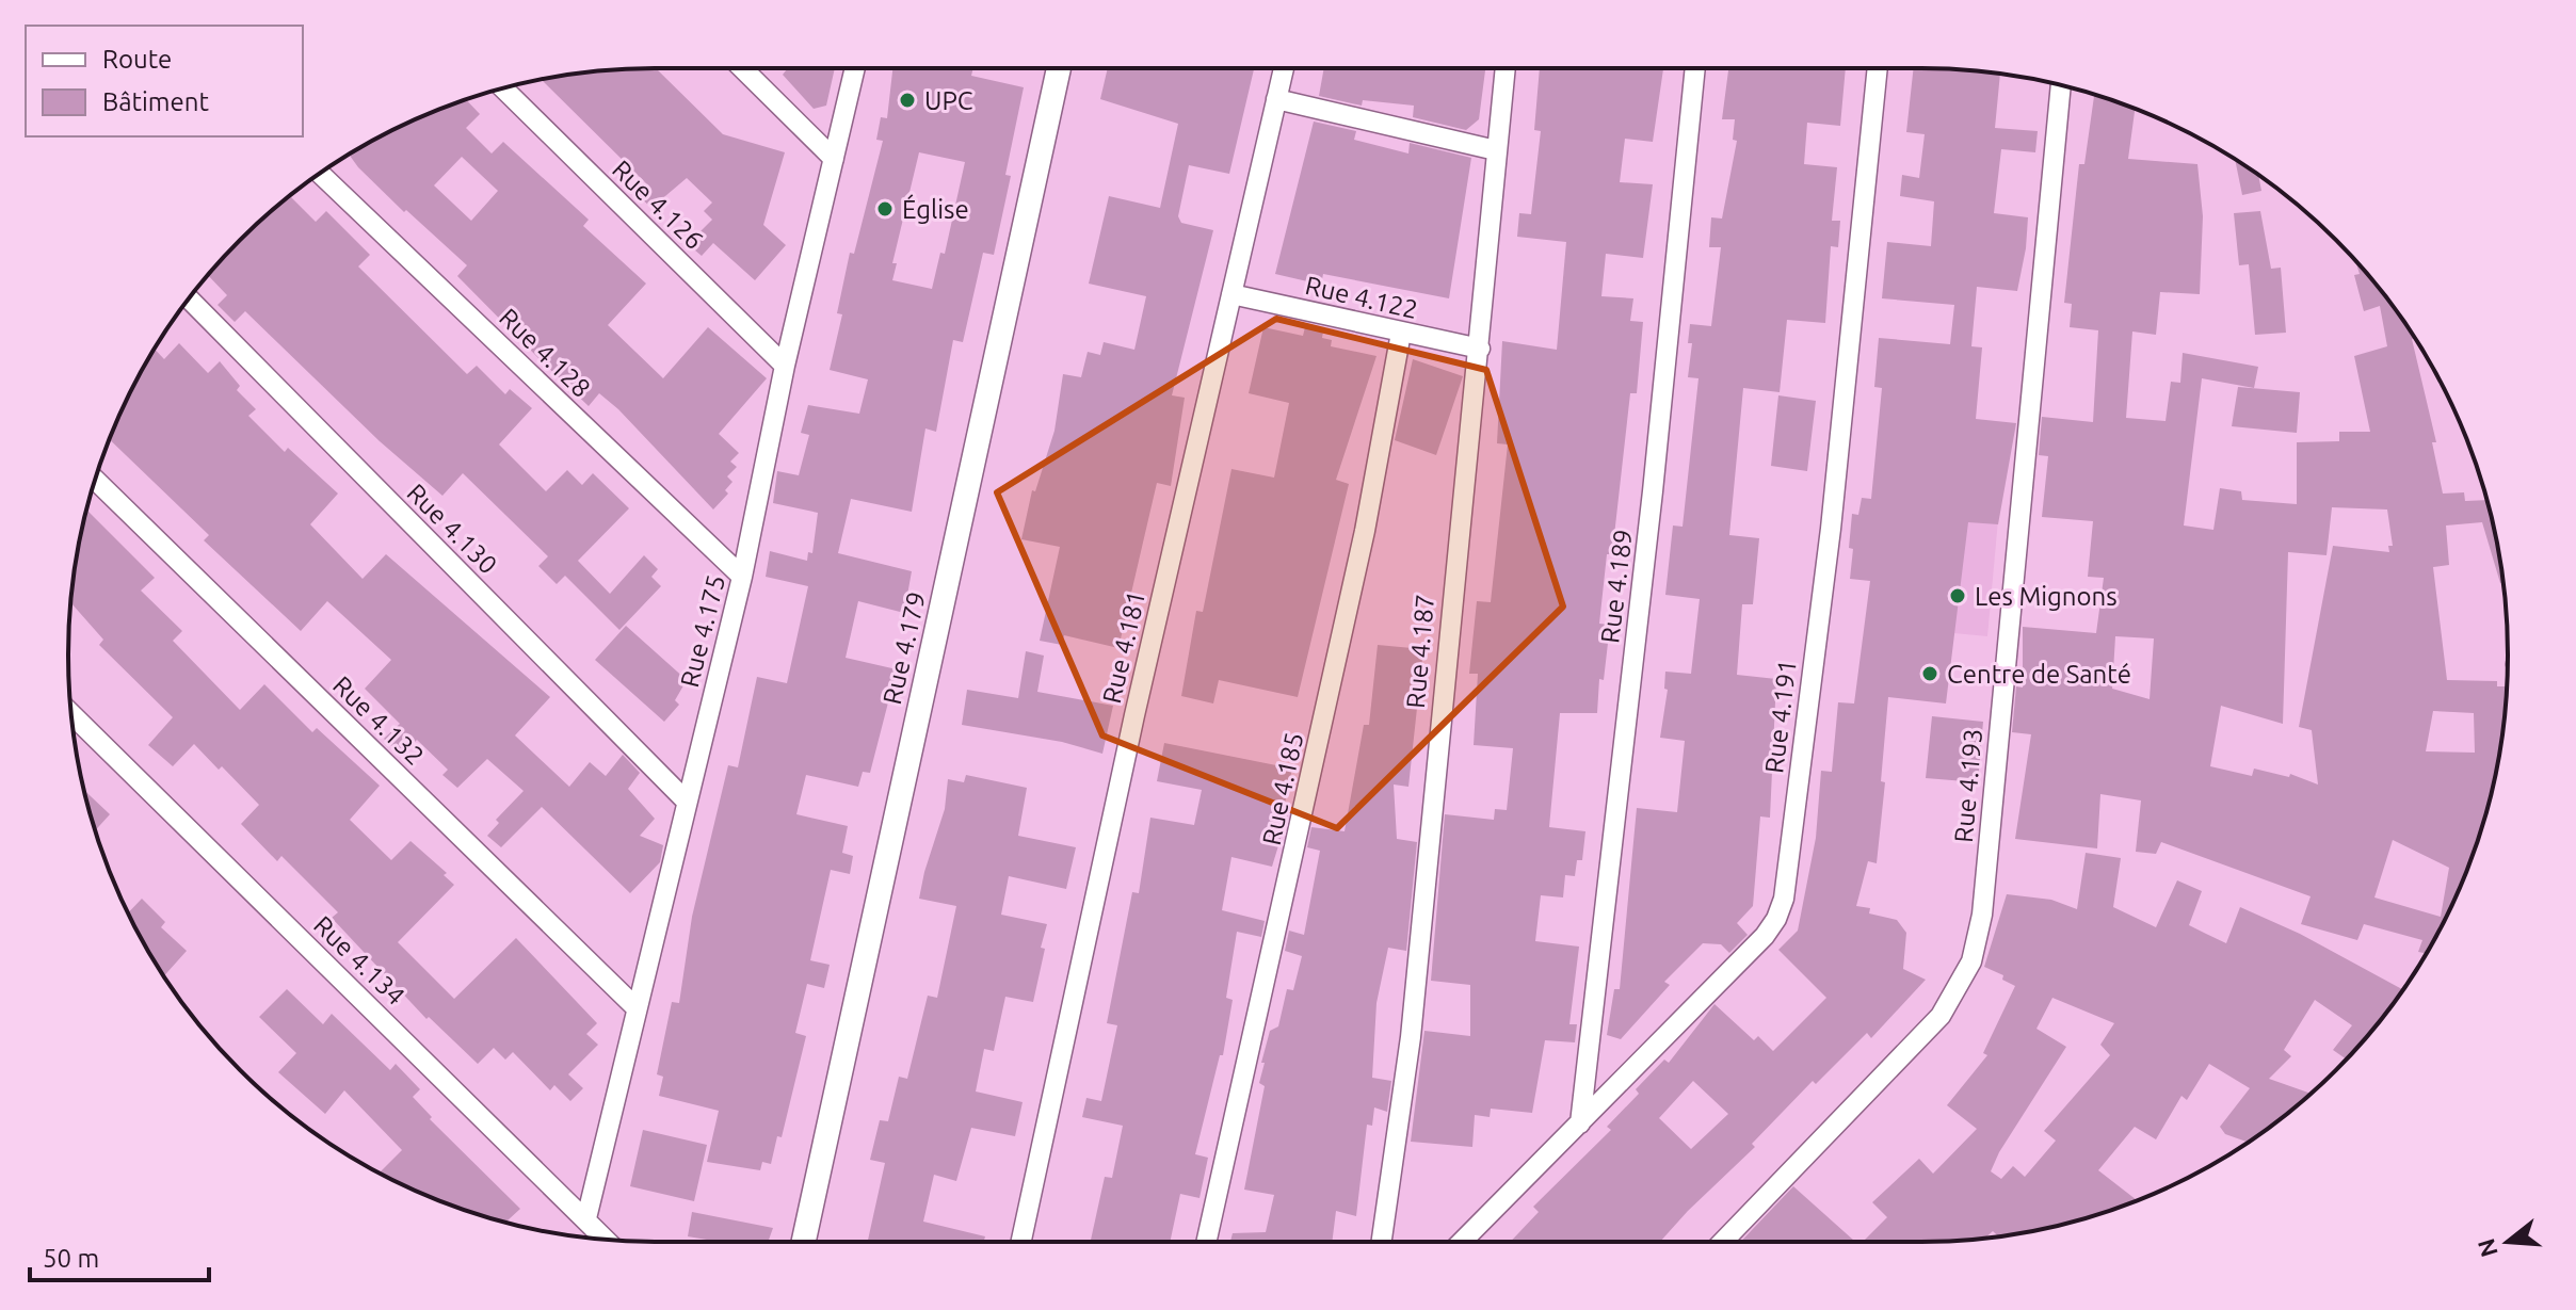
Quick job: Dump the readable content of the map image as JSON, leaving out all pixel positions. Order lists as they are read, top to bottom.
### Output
{
  "streets": {
    "street": [
      "Rue 4.126",
      "Rue 4.122",
      "Rue 4.128",
      "Rue 4.130",
      "Rue 4.189",
      "Rue 4.175",
      "Rue 4.181",
      "Rue 4.179",
      "Rue 4.187",
      "Rue 4.191",
      "Rue 4.132",
      "Rue 4.193",
      "Rue 4.185",
      "Rue 4.134"
    ]
  },
  "crossings": [
    ["Rue 4.126", "Rue 4.175"],
    ["Rue 4.122", "Rue 4.181"],
    ["Rue 4.122", "Rue 4.187"],
    ["Rue 4.122", "Rue 4.185"],
    ["Rue 4.128", "Rue 4.175"],
    ["Rue 4.130", "Rue 4.175"],
    ["Rue 4.189", "Rue 4.191"],
    ["Rue 4.175", "Rue 4.132"],
    ["Rue 4.175", "Rue 4.134"]
  ],
  "places": [
    "UPC",
    "Église",
    "Les Mignons",
    "Centre de Santé"
  ],
  "legend": ["Route", "Bâtiment"],
  "scale_bar": "50 m",
  "north": "left"
}
